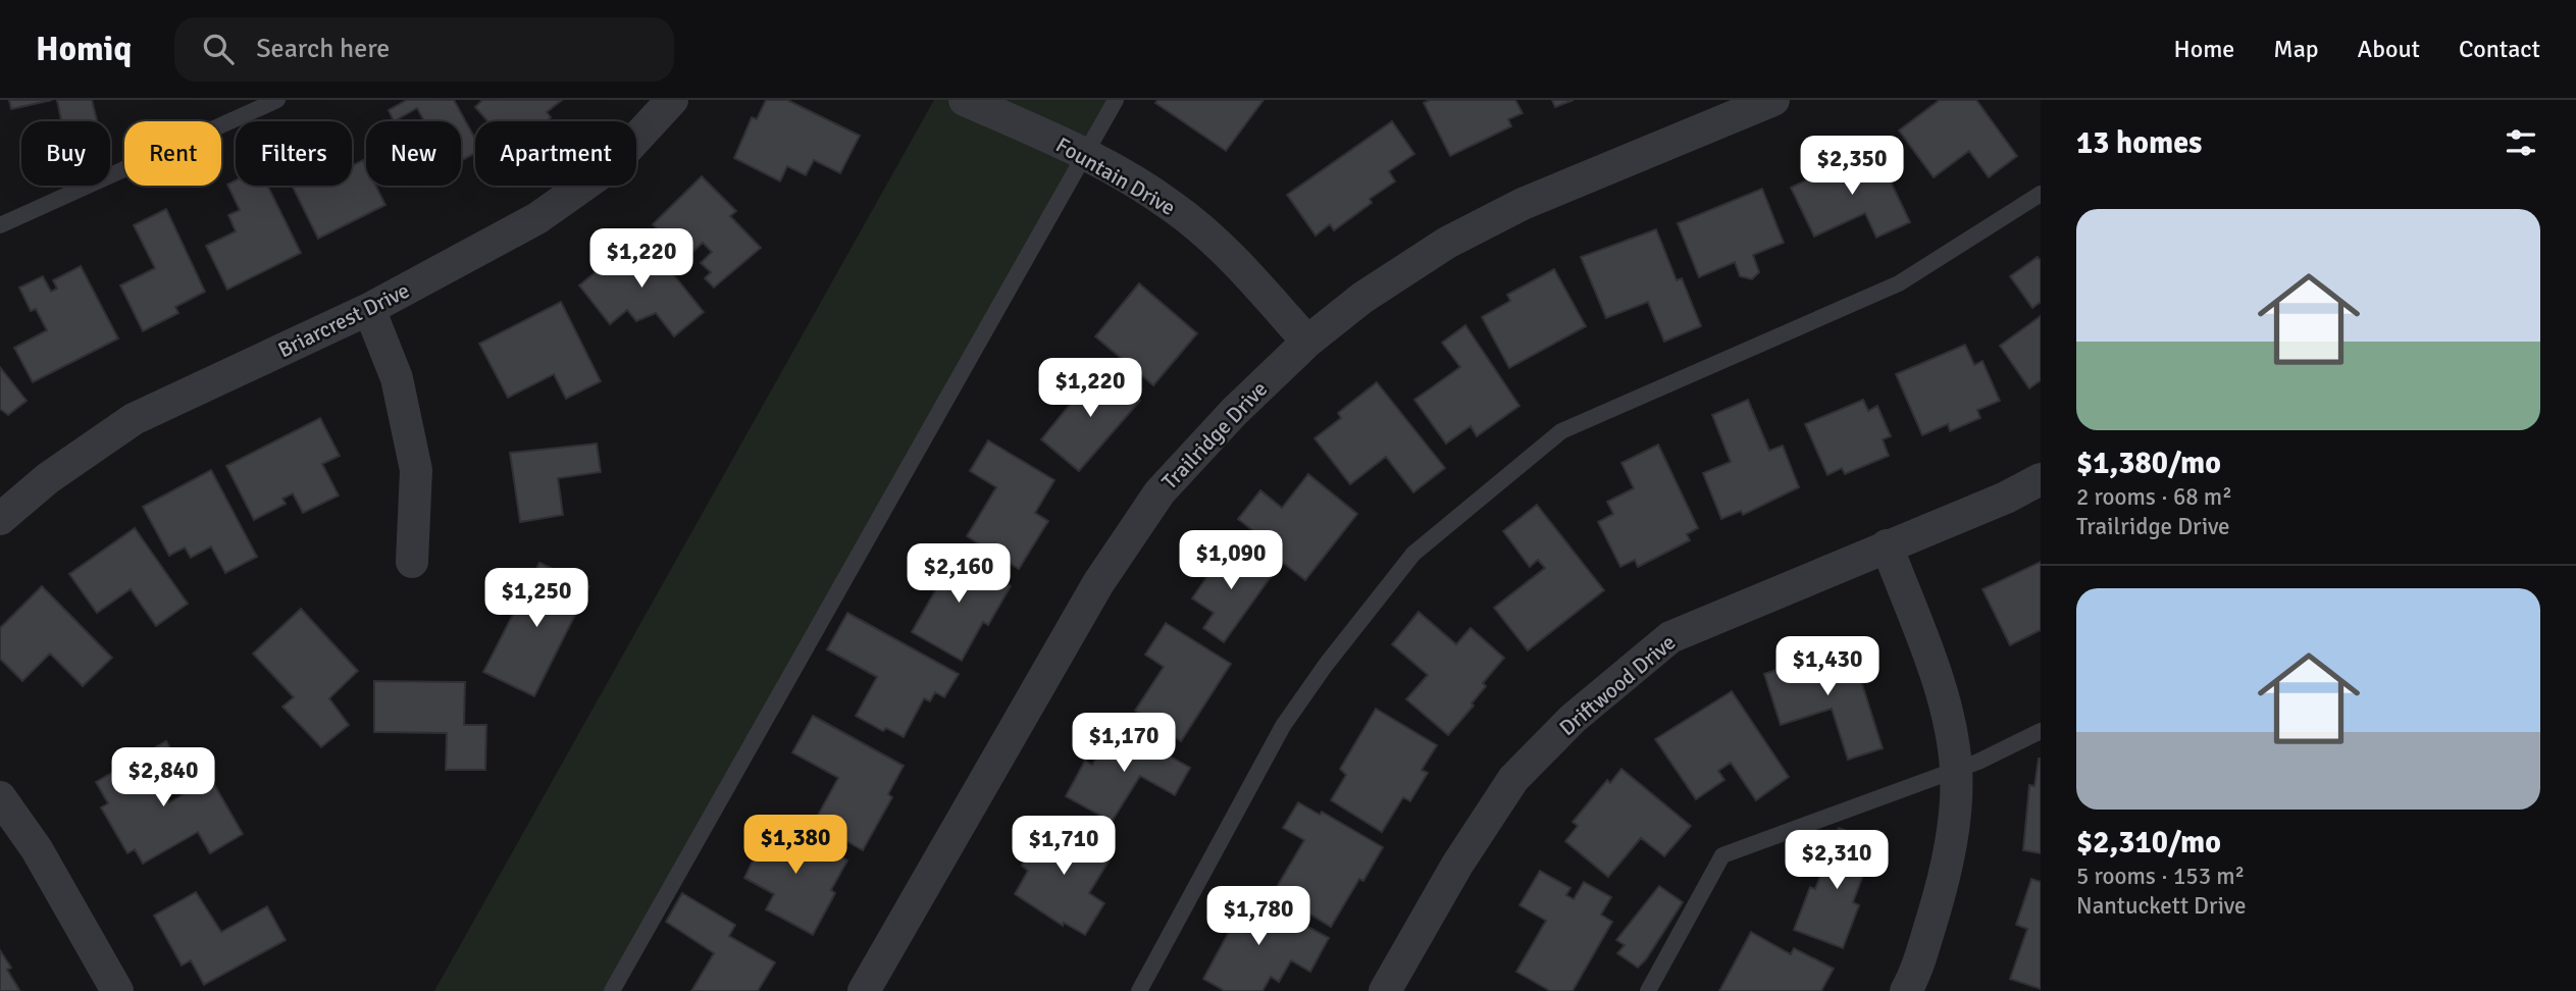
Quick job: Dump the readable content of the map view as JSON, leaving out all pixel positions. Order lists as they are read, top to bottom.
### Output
{
  "streets": {
    "street": [
      "Fountain Drive",
      "Briarcrest Drive",
      "Trailridge Drive",
      "Driftwood Drive"
    ]
  },
  "crossings": [
    ["Fountain Drive", "Trailridge Drive"]
  ],
  "page": {
    "header": "Homiq",
    "search": "Search here",
    "nav": [
      "Home",
      "Map",
      "About",
      "Contact"
    ],
    "heading": "13 homes",
    "chip": [
      "Buy",
      "Rent",
      "Filters",
      "New",
      "Apartment"
    ],
    "price": [
      "$2,350",
      "$1,220",
      "$1,220",
      "$1,090",
      "$2,160",
      "$1,250",
      "$1,430",
      "$1,170",
      "$2,840",
      "$1,380",
      "$1,710",
      "$2,310",
      "$1,780"
    ],
    "list": [
      {
        "name": "$1,380/mo",
        "note": "2 rooms · 68 m² · Trailridge Drive"
      },
      {
        "name": "$2,310/mo",
        "note": "5 rooms · 153 m² · Nantuckett Drive"
      }
    ]
  }
}
